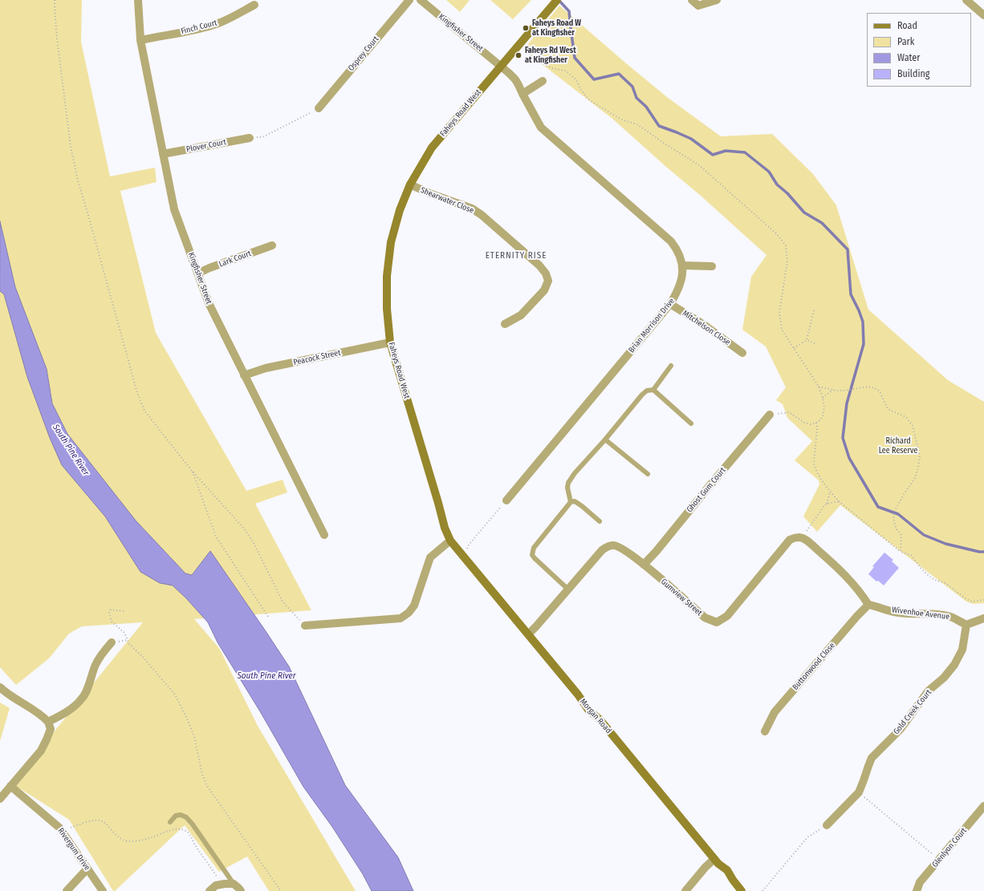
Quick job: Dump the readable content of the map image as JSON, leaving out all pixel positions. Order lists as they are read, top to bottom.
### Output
{
  "streets": {
    "street": [
      "Finch Court",
      "Kingfisher Street",
      "Osprey Court",
      "Faheys Road West",
      "Plover Court",
      "Shearwater Close",
      "Lark Court",
      "Brian Morrison Drive",
      "Mitchelson Close",
      "Peacock Street",
      "Ghost Gum Court",
      "Gumview Street",
      "Wivenhoe Avenue",
      "Buttonwood Close",
      "Gold Creek Court",
      "Morgan Road",
      "Glenlyon Court",
      "Rivergum Drive"
    ]
  },
  "crossings": [
    ["Finch Court", "Kingfisher Street"],
    ["Kingfisher Street", "Faheys Road West"],
    ["Kingfisher Street", "Plover Court"],
    ["Kingfisher Street", "Lark Court"],
    ["Kingfisher Street", "Brian Morrison Drive"],
    ["Kingfisher Street", "Peacock Street"],
    ["Faheys Road West", "Shearwater Close"],
    ["Faheys Road West", "Brian Morrison Drive"],
    ["Faheys Road West", "Peacock Street"],
    ["Faheys Road West", "Morgan Road"],
    ["Brian Morrison Drive", "Mitchelson Close"],
    ["Ghost Gum Court", "Gumview Street"],
    ["Gumview Street", "Morgan Road"],
    ["Wivenhoe Avenue", "Buttonwood Close"],
    ["Wivenhoe Avenue", "Gold Creek Court"]
  ],
  "districts": ["ETERNITY RISE"],
  "water": ["South Pine River"],
  "parks": ["Richard Lee Reserve"],
  "places": ["Faheys Road W at Kingfisher", "Faheys Rd West at Kingfisher"],
  "legend": [
    "Road",
    "Park",
    "Water",
    "Building"
  ]
}
